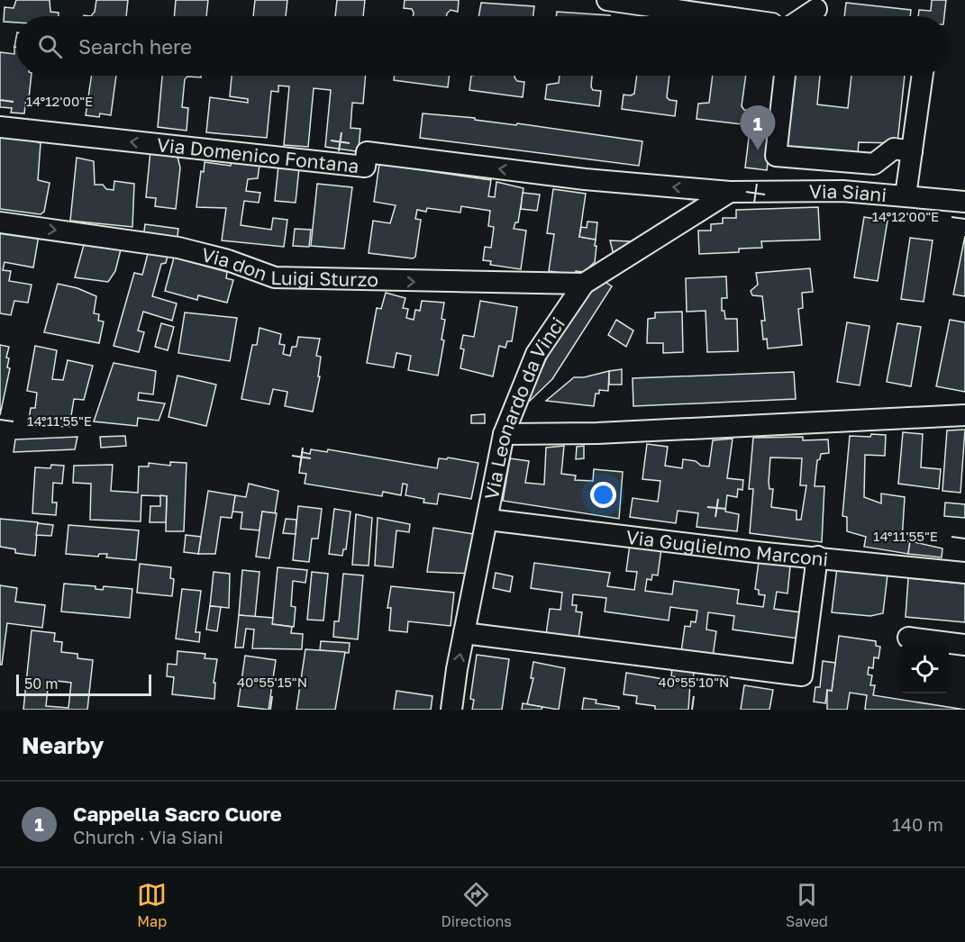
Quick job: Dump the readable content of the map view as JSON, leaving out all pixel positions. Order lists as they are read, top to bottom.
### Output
{
  "streets": {
    "street": [
      "Via Domenico Fontana",
      "Via Siani",
      "Via don Luigi Sturzo",
      "Via Leonardo da Vinci",
      "Via Guglielmo Marconi"
    ]
  },
  "crossings": [
    ["Via Domenico Fontana", "Via Siani"],
    ["Via Domenico Fontana", "Via Leonardo da Vinci"],
    ["Via Siani", "Via Leonardo da Vinci"],
    ["Via don Luigi Sturzo", "Via Leonardo da Vinci"],
    ["Via Leonardo da Vinci", "Via Guglielmo Marconi"]
  ],
  "one_way": ["Via Domenico Fontana", "Via don Luigi Sturzo"],
  "scale_bar": "50 m",
  "page": {
    "search": "Search here",
    "pins": "1",
    "scale": "50 m",
    "heading": "Nearby",
    "list": [
      {
        "mark": "1",
        "name": "Cappella Sacro Cuore",
        "note": "Church · Via Siani",
        "value": "140 m"
      }
    ],
    "nav": ["Map", "Directions", "Saved"]
  },
  "coordinates": [
    "14°12'00\"E",
    "14°11'55\"E",
    "40°55'15\"N",
    "40°55'10\"N"
  ]
}
